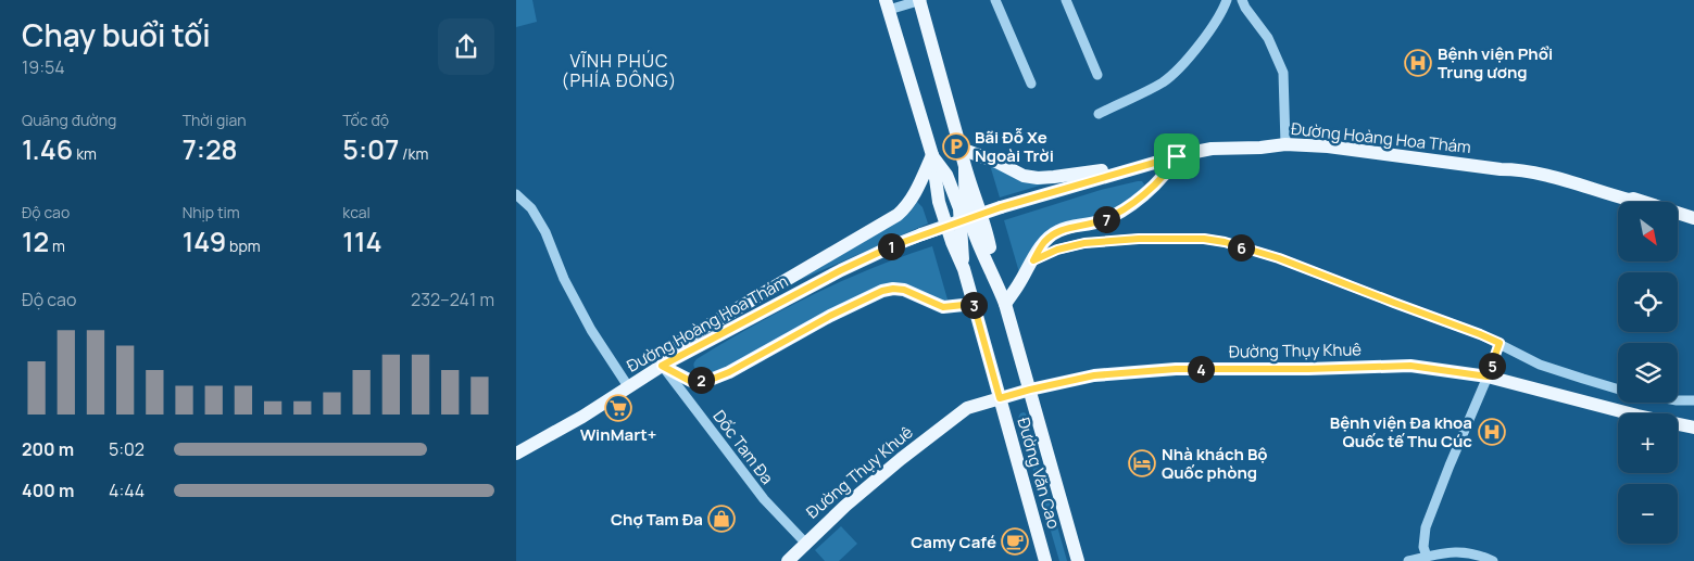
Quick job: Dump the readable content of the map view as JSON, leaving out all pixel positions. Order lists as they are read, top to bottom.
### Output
{
  "streets": {
    "main road": ["Đường Hoàng Hoa Thám", "Đường Thụy Khuê", "Đường Văn Cao"],
    "street": ["Dốc Tam Đa"]
  },
  "crossings": [
    ["Đường Hoàng Hoa Thám", "Dốc Tam Đa"],
    ["Đường Thụy Khuê", "Dốc Tam Đa"],
    ["Đường Thụy Khuê", "Đường Văn Cao"]
  ],
  "districts": ["VĨNH PHÚC (PHÍA ĐÔNG)"],
  "places": {
    "hospital": ["Bệnh viện Phổi Trung ương", "Bệnh viện Đa khoa Quốc tế Thu Cúc"],
    "parking": ["Bãi Đỗ Xe Ngoài Trời"],
    "supermarket": ["WinMart+"],
    "hotel": ["Nhà khách Bộ Quốc phòng"],
    "shop": ["Chợ Tam Đa"],
    "cafe": ["Camy Café"]
  },
  "north": "bottom right",
  "page": {
    "heading": ["Chạy buổi tối", "19:54"],
    "stats": [
      ["Quãng đường", "1.46 km"],
      ["Thời gian", "7:28"],
      ["Tốc độ", "5:07 /km"],
      ["Độ cao", "12 m"],
      ["Nhịp tim", "149 bpm"],
      ["kcal", "114"]
    ],
    "map_buttons": ["+", "−"],
    "pins": [
      "7",
      "1",
      "6",
      "3",
      "5",
      "4",
      "2"
    ],
    "chart": ["Độ cao", "232–241 m"],
    "list": [
      {
        "name": "200 m",
        "note": "5:02"
      },
      {
        "name": "400 m",
        "note": "4:44"
      }
    ]
  }
}
